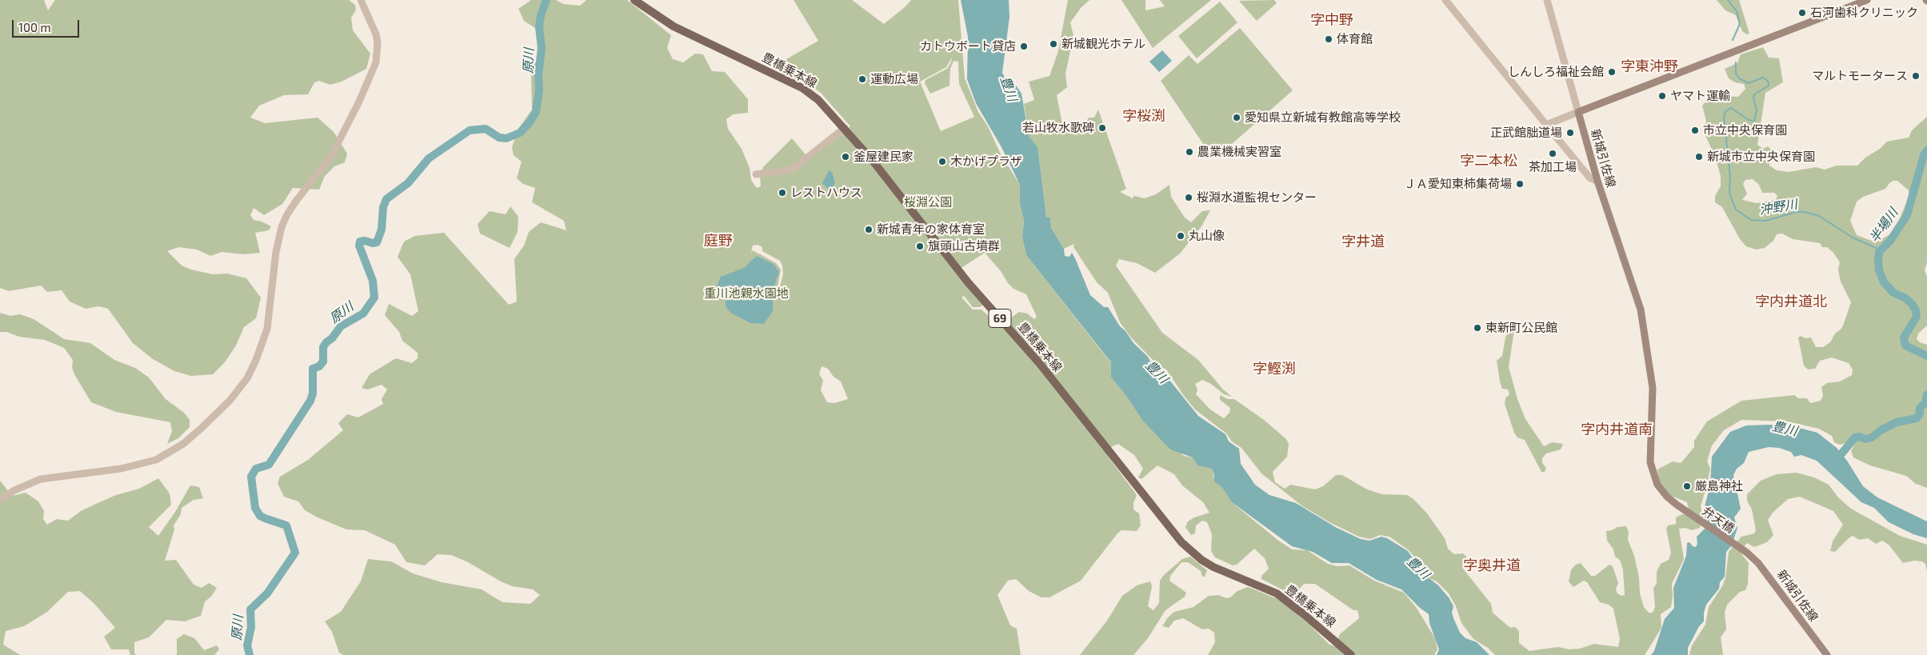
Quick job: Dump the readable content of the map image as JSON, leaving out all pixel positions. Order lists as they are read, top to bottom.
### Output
{
  "streets": {
    "main road": [
      "豊橋乗本線",
      "新城引佐線",
      "69",
      "弁天橋"
    ]
  },
  "crossings": [
    ["新城引佐線", "弁天橋"]
  ],
  "districts": [
    "字中野",
    "字東沖野",
    "字桜渕",
    "字二本松",
    "庭野",
    "字井道",
    "字内井道北",
    "字鰹渕",
    "字内井道南",
    "字奥井道"
  ],
  "water": [
    "原川",
    "豊川",
    "沖野川",
    "半場川"
  ],
  "parks": ["桜淵公園", "重川池親水園地"],
  "places": [
    "石河歯科クリニック",
    "体育館",
    "新城観光ホテル",
    "カトウボート貸店",
    "しんしろ福祉会館",
    "マルトモータース",
    "運動広場",
    "ヤマト運輸",
    "愛知県立新城有教館高等学校",
    "若山牧水歌碑",
    "市立中央保育園",
    "正武館朏道場",
    "農業機械実習室",
    "茶加工場",
    "釜屋建民家",
    "新城市立中央保育園",
    "木かげプラザ",
    "ＪＡ愛知東柿集荷場",
    "レストハウス",
    "桜淵水道監視センター",
    "新城青年の家体育室",
    "丸山像",
    "旗頭山古墳群",
    "東新町公民館",
    "厳島神社"
  ],
  "scale_bar": "100 m"
}
